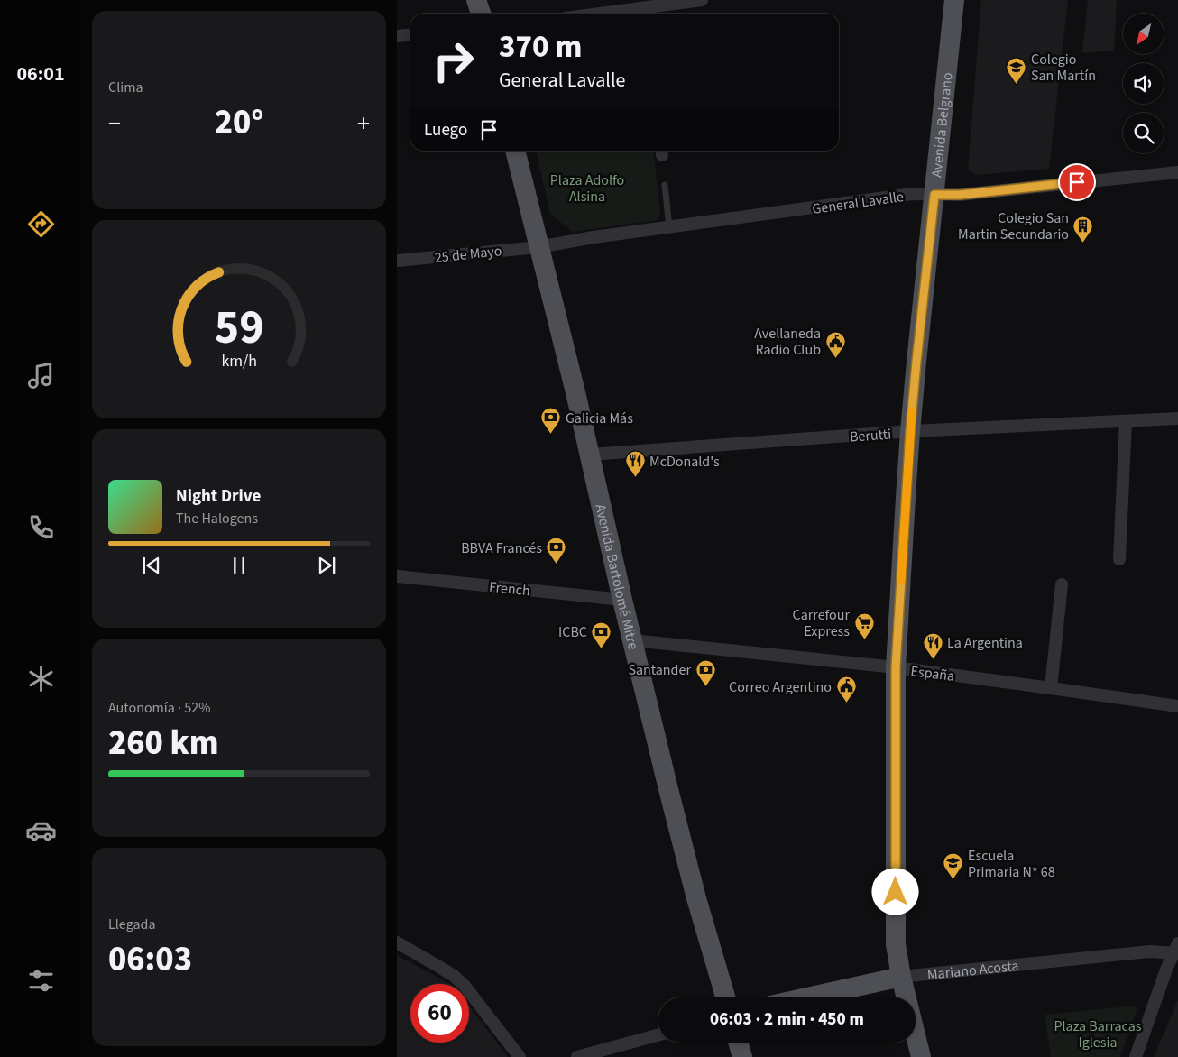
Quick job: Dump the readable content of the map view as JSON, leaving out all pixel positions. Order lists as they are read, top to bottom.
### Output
{
  "streets": {
    "main road": ["Avenida Belgrano", "Avenida Bartolomé Mitre", "Mariano Acosta"],
    "street": [
      "General Lavalle",
      "25 de Mayo",
      "Berutti",
      "French",
      "España"
    ]
  },
  "crossings": [
    ["Avenida Belgrano", "General Lavalle"],
    ["Avenida Belgrano", "Berutti"],
    ["Avenida Belgrano", "España"],
    ["Avenida Belgrano", "Mariano Acosta"],
    ["General Lavalle", "25 de Mayo"],
    ["General Lavalle", "Avenida Bartolomé Mitre"],
    ["25 de Mayo", "Avenida Bartolomé Mitre"],
    ["Berutti", "Avenida Bartolomé Mitre"],
    ["Avenida Bartolomé Mitre", "French"],
    ["Avenida Bartolomé Mitre", "España"]
  ],
  "parks": ["Plaza Adolfo Alsina", "Plaza Barracas Iglesia"],
  "places": {
    "school or university": ["Colegio San Martín", "Escuela Primaria N* 68"],
    "building": ["Colegio San Martin Secundario"],
    "public building": ["Avellaneda Radio Club", "Correo Argentino"],
    "bank": [
      "Galicia Más",
      "BBVA Francés",
      "ICBC",
      "Santander"
    ],
    "restaurant": ["McDonald's", "La Argentina"],
    "supermarket": ["Carrefour Express"]
  },
  "north": "bottom left",
  "page": {
    "tabs": "06:01",
    "tile": [
      "Clima",
      ["Autonomía · 52%", "260 km"],
      ["Llegada", "06:03"]
    ],
    "turn": ["370 m", "General Lavalle"],
    "heat": ["−", "20°", "+"],
    "then": "Luego",
    "song": ["Night Drive", "The Halogens"],
    "limit": "60",
    "trip": "06:03 · 2 min · 450 m",
    "gauge": ["59", "km/h"]
  }
}
